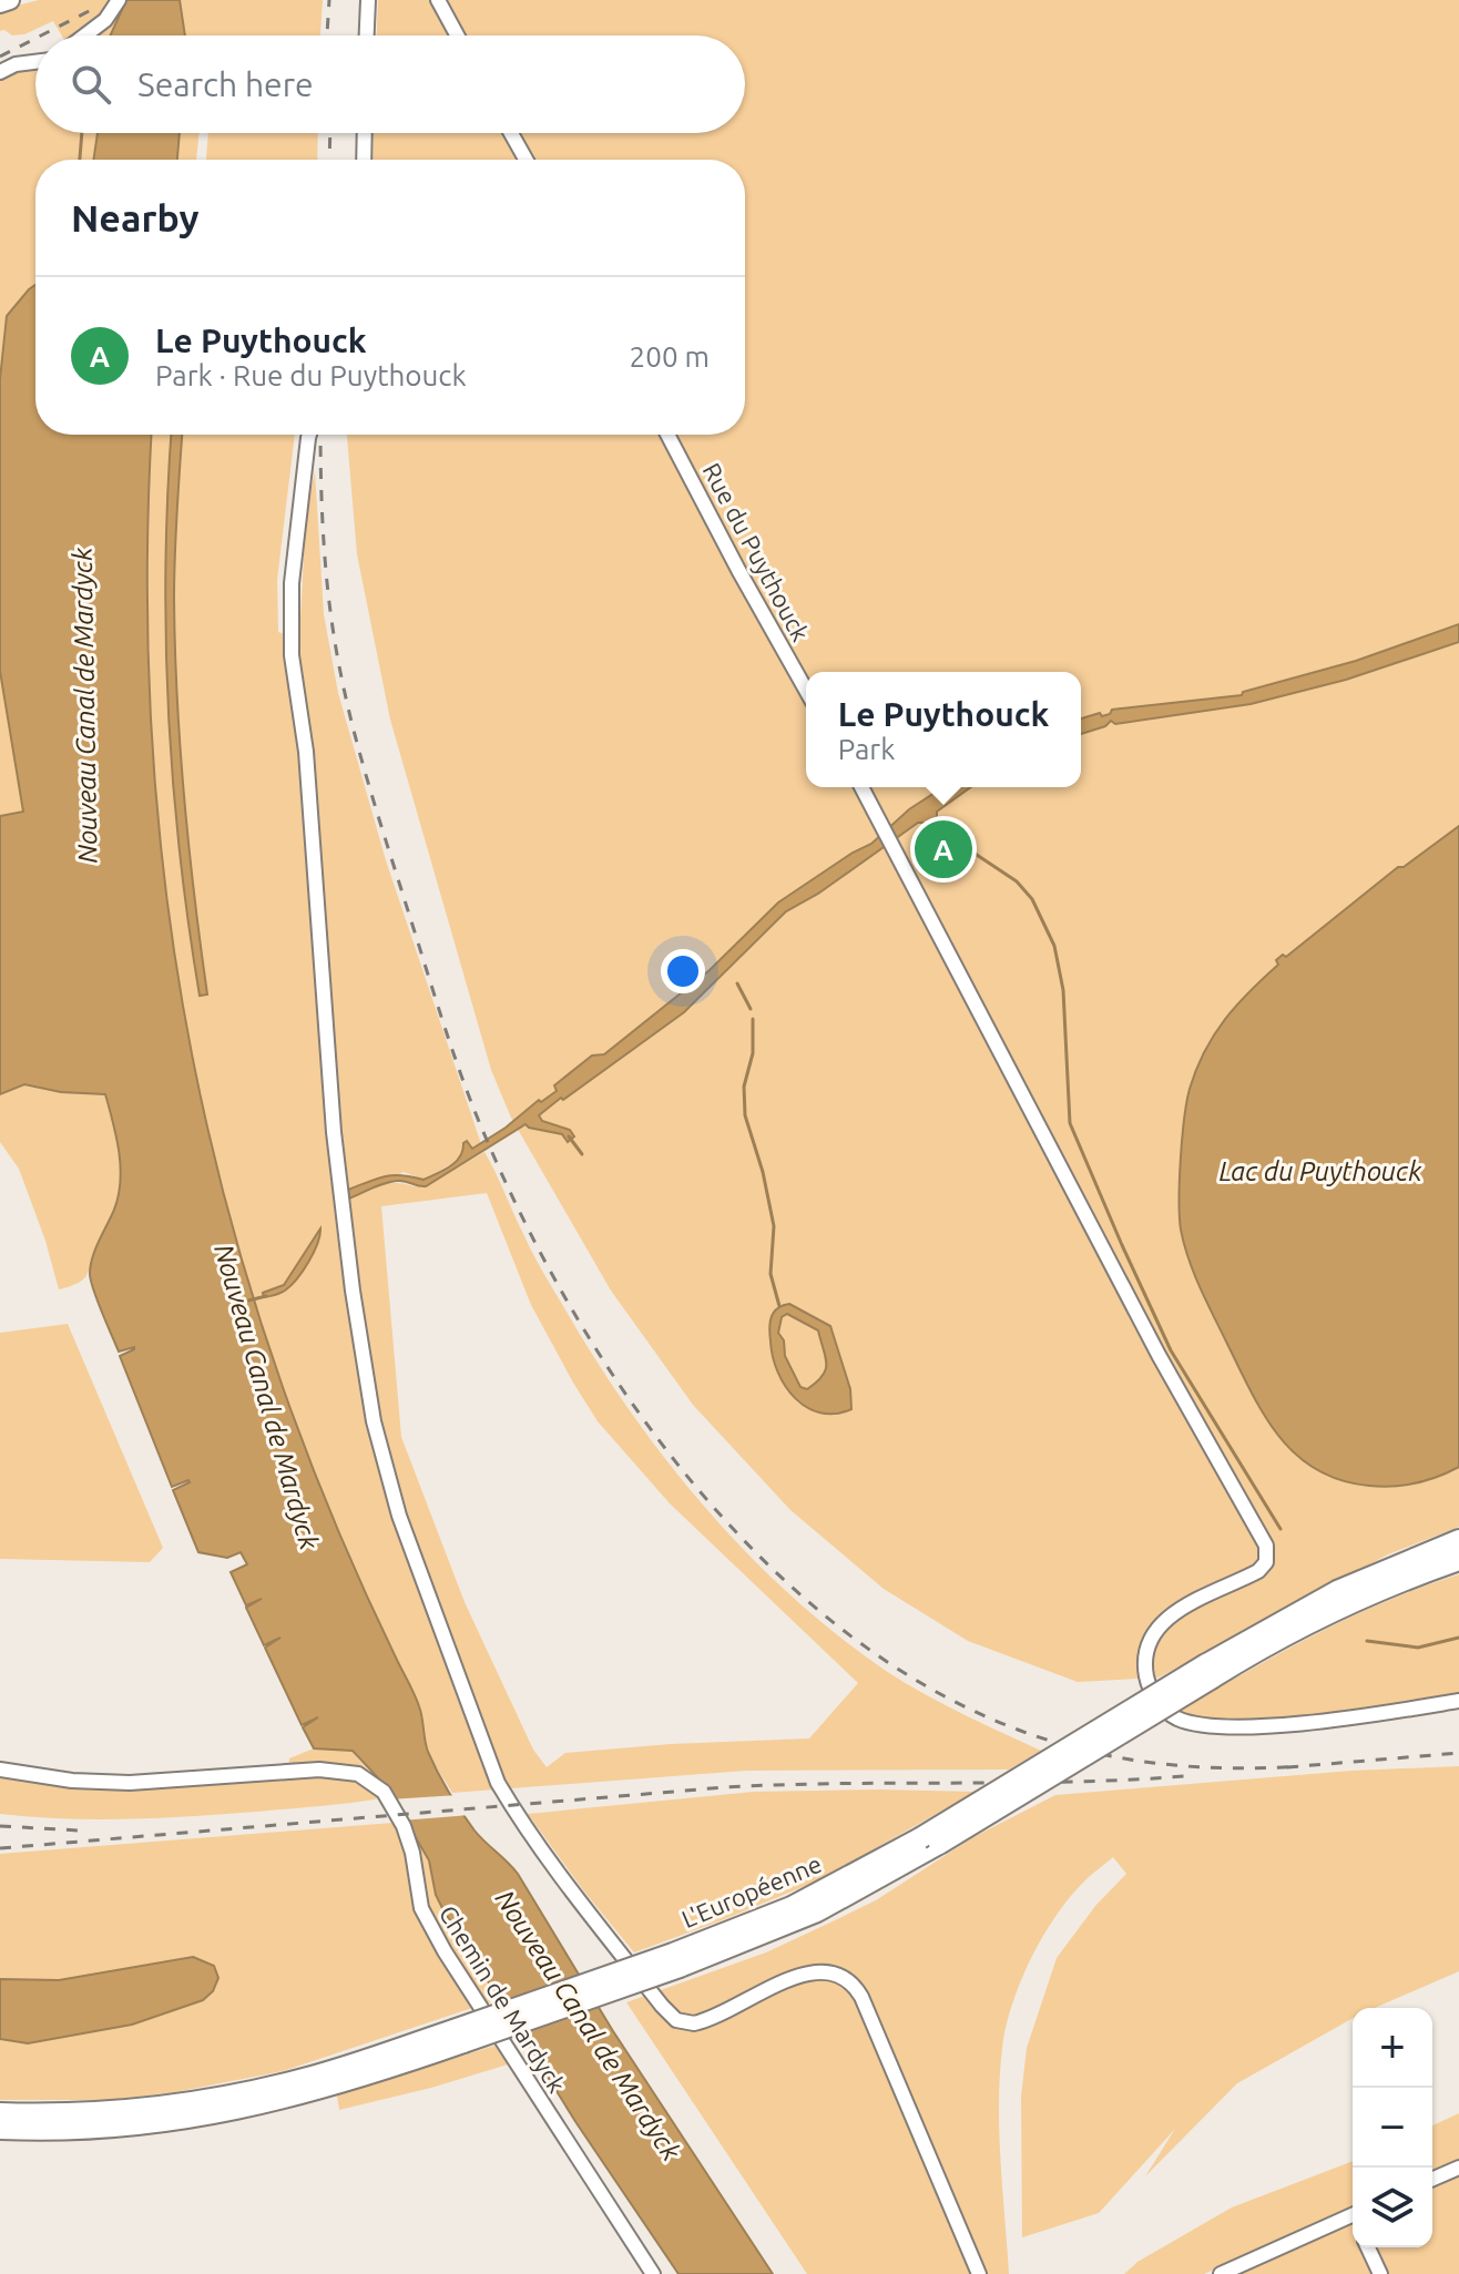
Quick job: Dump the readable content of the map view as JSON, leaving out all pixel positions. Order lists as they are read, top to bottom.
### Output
{
  "streets": {
    "highway": ["L'Européenne"],
    "street": ["Rue du Puythouck", "Chemin de Mardyck"]
  },
  "water": ["Nouveau Canal de Mardyck", "Lac du Puythouck"],
  "page": {
    "search": "Search here",
    "heading": "Nearby",
    "list": [
      {
        "mark": "A",
        "name": "Le Puythouck",
        "note": "Park · Rue du Puythouck",
        "value": "200 m"
      }
    ],
    "popup": ["Le Puythouck", "Park"],
    "pins": "A",
    "map_buttons": ["+", "−"]
  }
}
